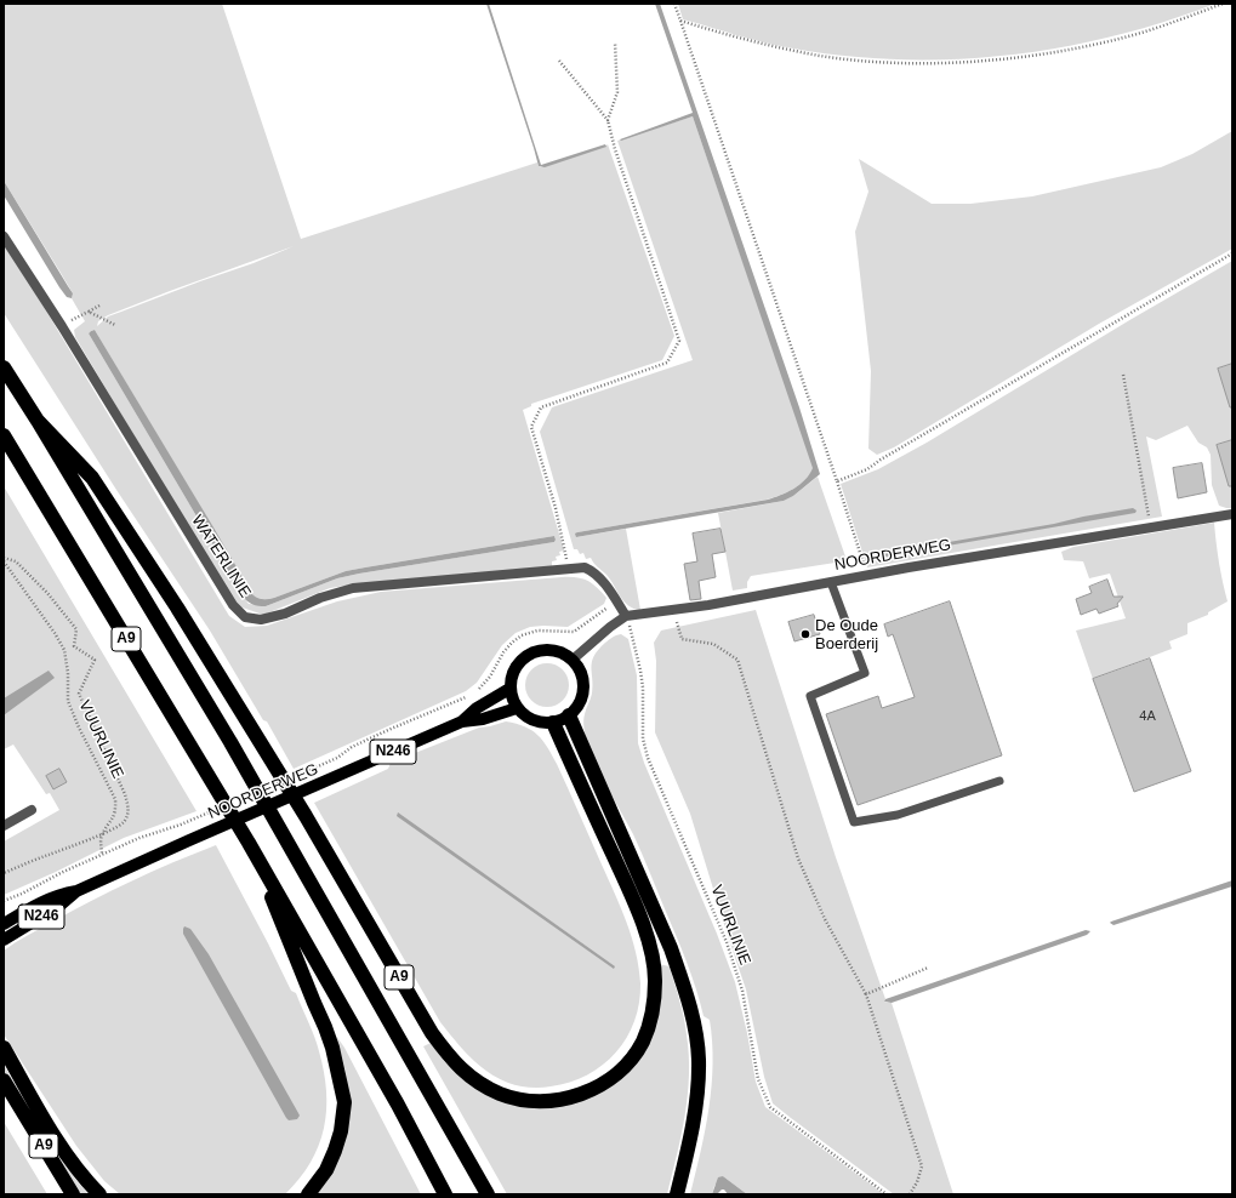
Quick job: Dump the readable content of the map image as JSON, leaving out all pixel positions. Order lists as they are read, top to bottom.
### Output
{
  "streets": {
    "highway": ["A9"],
    "main road": ["NOORDERWEG", "N246"],
    "street": ["WATERLINIE"],
    "path": ["VUURLINIE"]
  },
  "crossings": [
    ["NOORDERWEG", "WATERLINIE"],
    ["NOORDERWEG", "A9"],
    ["NOORDERWEG", "VUURLINIE"],
    ["WATERLINIE", "VUURLINIE"]
  ],
  "places": ["De Oude Boerderij"],
  "house_numbers": ["4A"]
}
